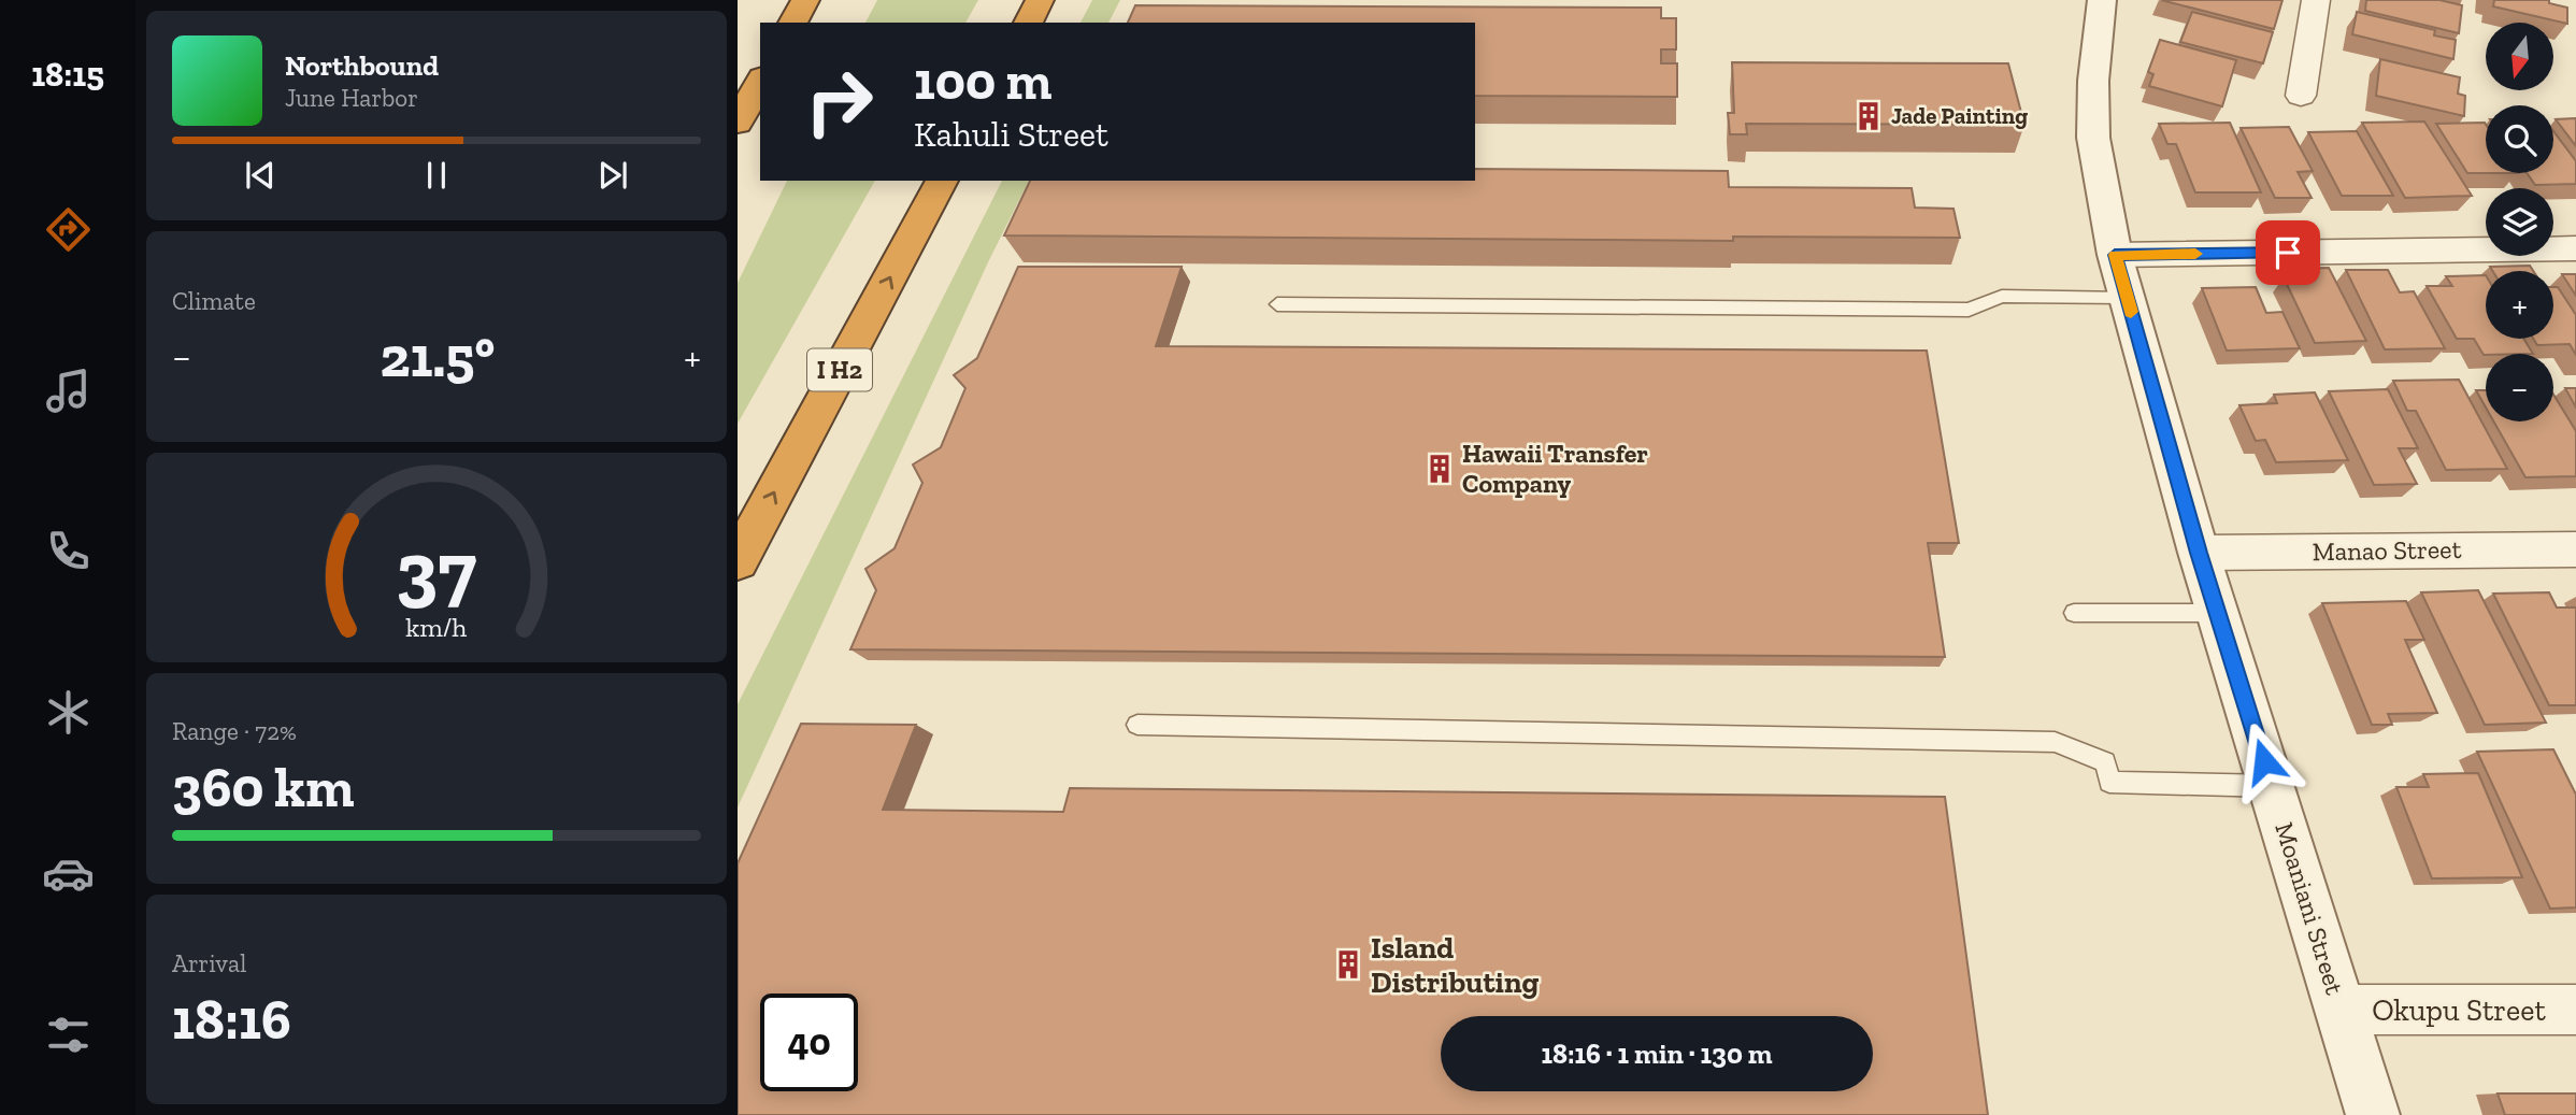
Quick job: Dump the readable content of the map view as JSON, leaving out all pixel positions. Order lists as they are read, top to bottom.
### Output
{
  "streets": {
    "highway": ["I H2"],
    "street": ["Manao Street", "Moaniani Street", "Okupu Street"]
  },
  "crossings": [
    ["Manao Street", "Moaniani Street"],
    ["Moaniani Street", "Okupu Street"]
  ],
  "places": {
    "building": ["Jade Painting", "Hawaii Transfer Company", "Island Distributing"]
  },
  "north": "bottom",
  "page": {
    "tabs": "18:15",
    "map_buttons": ["+", "−"],
    "turn": ["100 m", "Kahuli Street"],
    "song": ["Northbound", "June Harbor"],
    "tile": [
      "Climate",
      ["Range · 72%", "360 km"],
      ["Arrival", "18:16"]
    ],
    "heat": ["−", "21.5°", "+"],
    "limit": "40",
    "trip": "18:16 · 1 min · 130 m",
    "gauge": ["37", "km/h"]
  }
}
